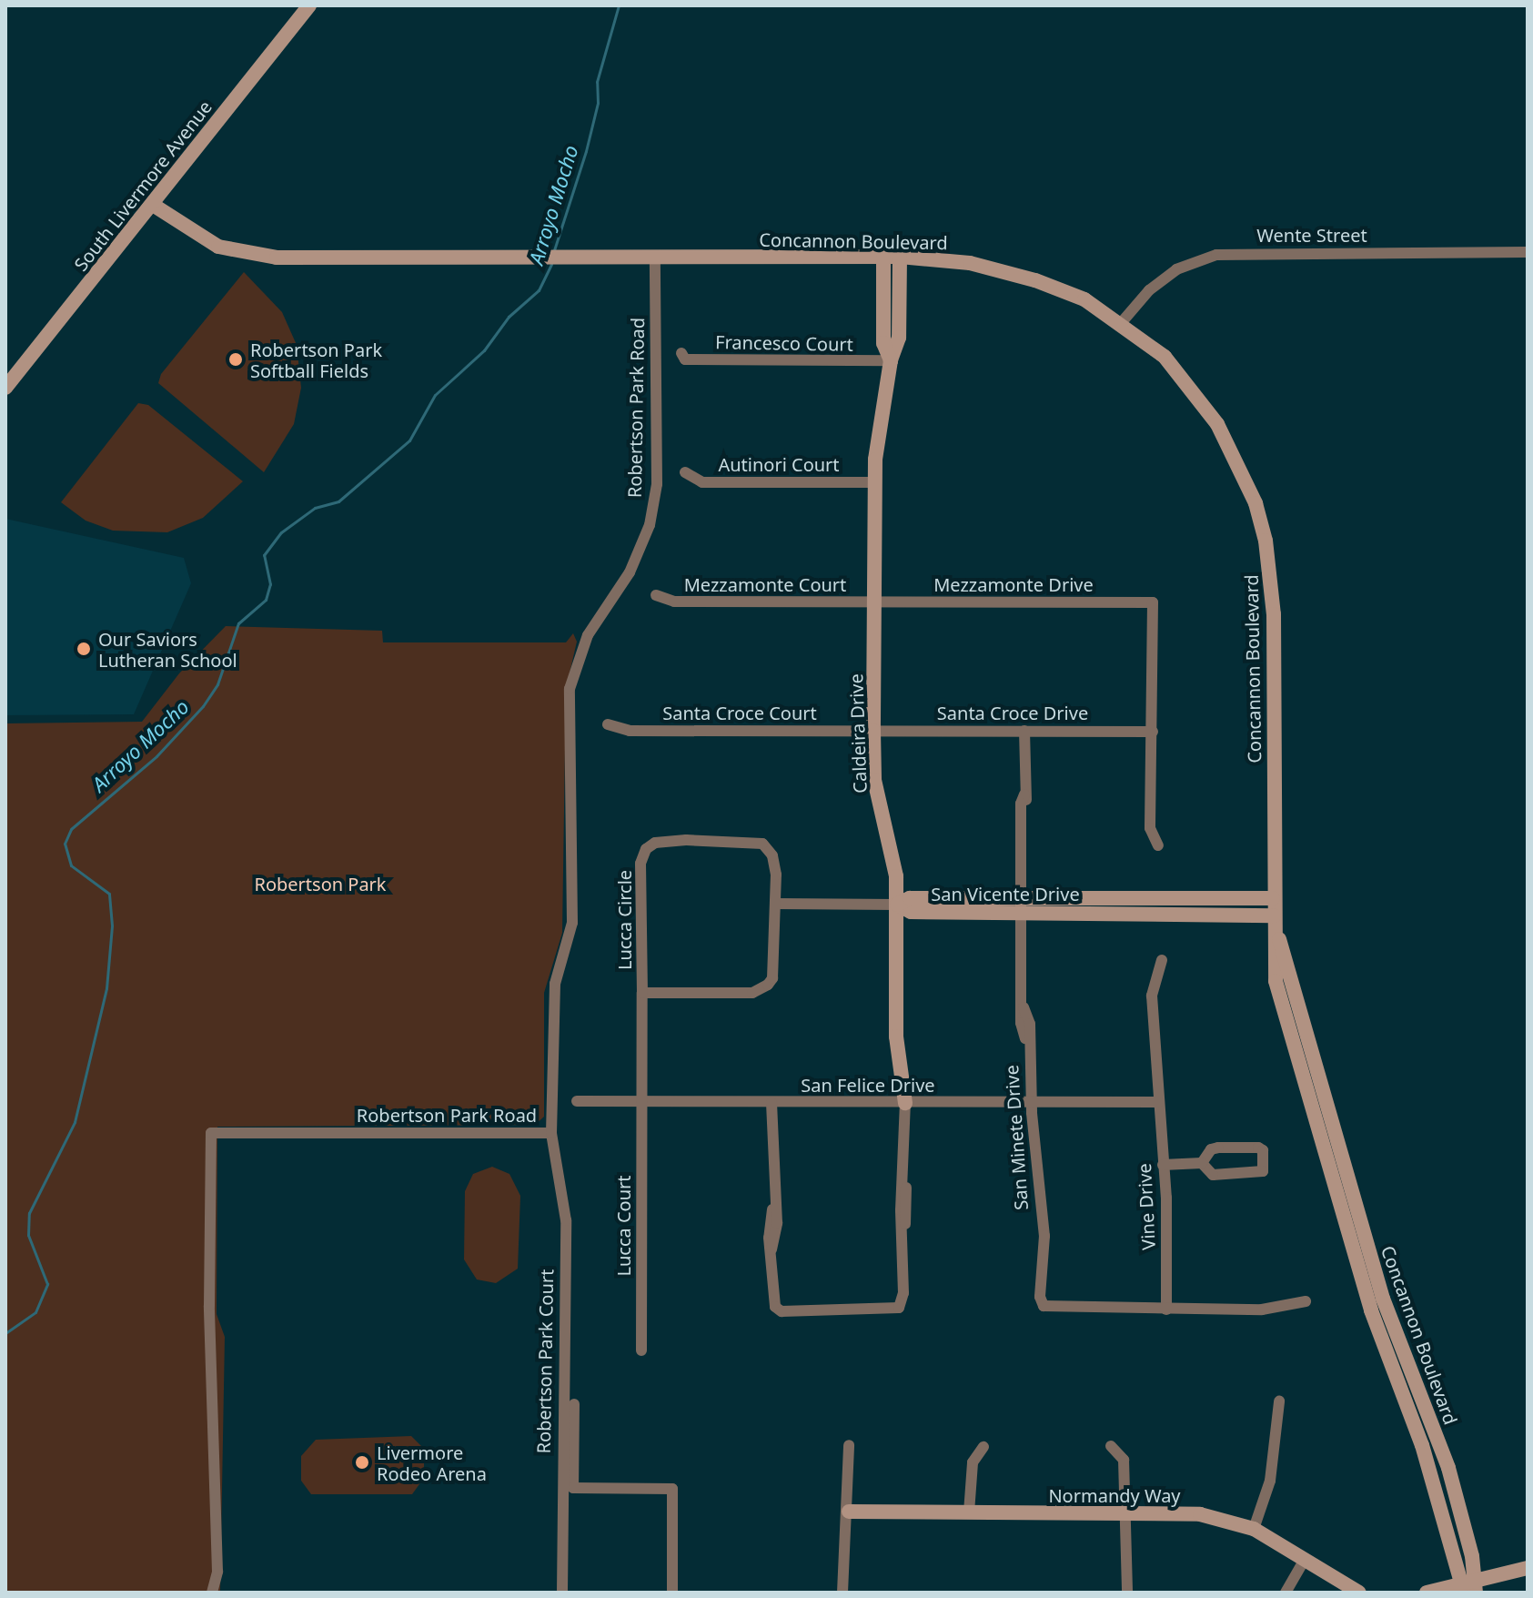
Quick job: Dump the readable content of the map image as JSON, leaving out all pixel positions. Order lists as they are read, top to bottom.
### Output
{
  "streets": {
    "main road": [
      "South Livermore Avenue",
      "Concannon Boulevard",
      "Caldeira Drive",
      "San Vicente Drive",
      "Normandy Way"
    ],
    "street": [
      "Wente Street",
      "Francesco Court",
      "Robertson Park Road",
      "Autinori Court",
      "Mezzamonte Court",
      "Mezzamonte Drive",
      "Santa Croce Court",
      "Santa Croce Drive",
      "Lucca Circle",
      "San Felice Drive",
      "San Minete Drive",
      "Vine Drive",
      "Lucca Court",
      "Robertson Park Court"
    ]
  },
  "crossings": [
    ["South Livermore Avenue", "Concannon Boulevard"],
    ["Wente Street", "Concannon Boulevard"],
    ["Concannon Boulevard", "Robertson Park Road"],
    ["Concannon Boulevard", "Caldeira Drive"],
    ["Concannon Boulevard", "San Vicente Drive"],
    ["Francesco Court", "Caldeira Drive"],
    ["Robertson Park Road", "Robertson Park Court"],
    ["Autinori Court", "Caldeira Drive"],
    ["Mezzamonte Court", "Mezzamonte Drive"],
    ["Mezzamonte Court", "Caldeira Drive"],
    ["Mezzamonte Drive", "Santa Croce Drive"],
    ["Mezzamonte Drive", "Caldeira Drive"],
    ["Santa Croce Court", "Santa Croce Drive"],
    ["Santa Croce Court", "Caldeira Drive"],
    ["Santa Croce Drive", "Caldeira Drive"],
    ["Santa Croce Drive", "San Minete Drive"],
    ["Caldeira Drive", "San Vicente Drive"],
    ["Caldeira Drive", "San Felice Drive"],
    ["San Vicente Drive", "San Minete Drive"],
    ["Lucca Circle", "San Felice Drive"],
    ["Lucca Circle", "Lucca Court"],
    ["San Felice Drive", "San Minete Drive"],
    ["San Felice Drive", "Vine Drive"],
    ["San Felice Drive", "Lucca Court"],
    ["San Minete Drive", "Vine Drive"]
  ],
  "water": ["Arroyo Mocho"],
  "parks": ["Robertson Park"],
  "places": ["Robertson Park Softball Fields", "Our Saviors Lutheran School", "Livermore Rodeo Arena"]
}
